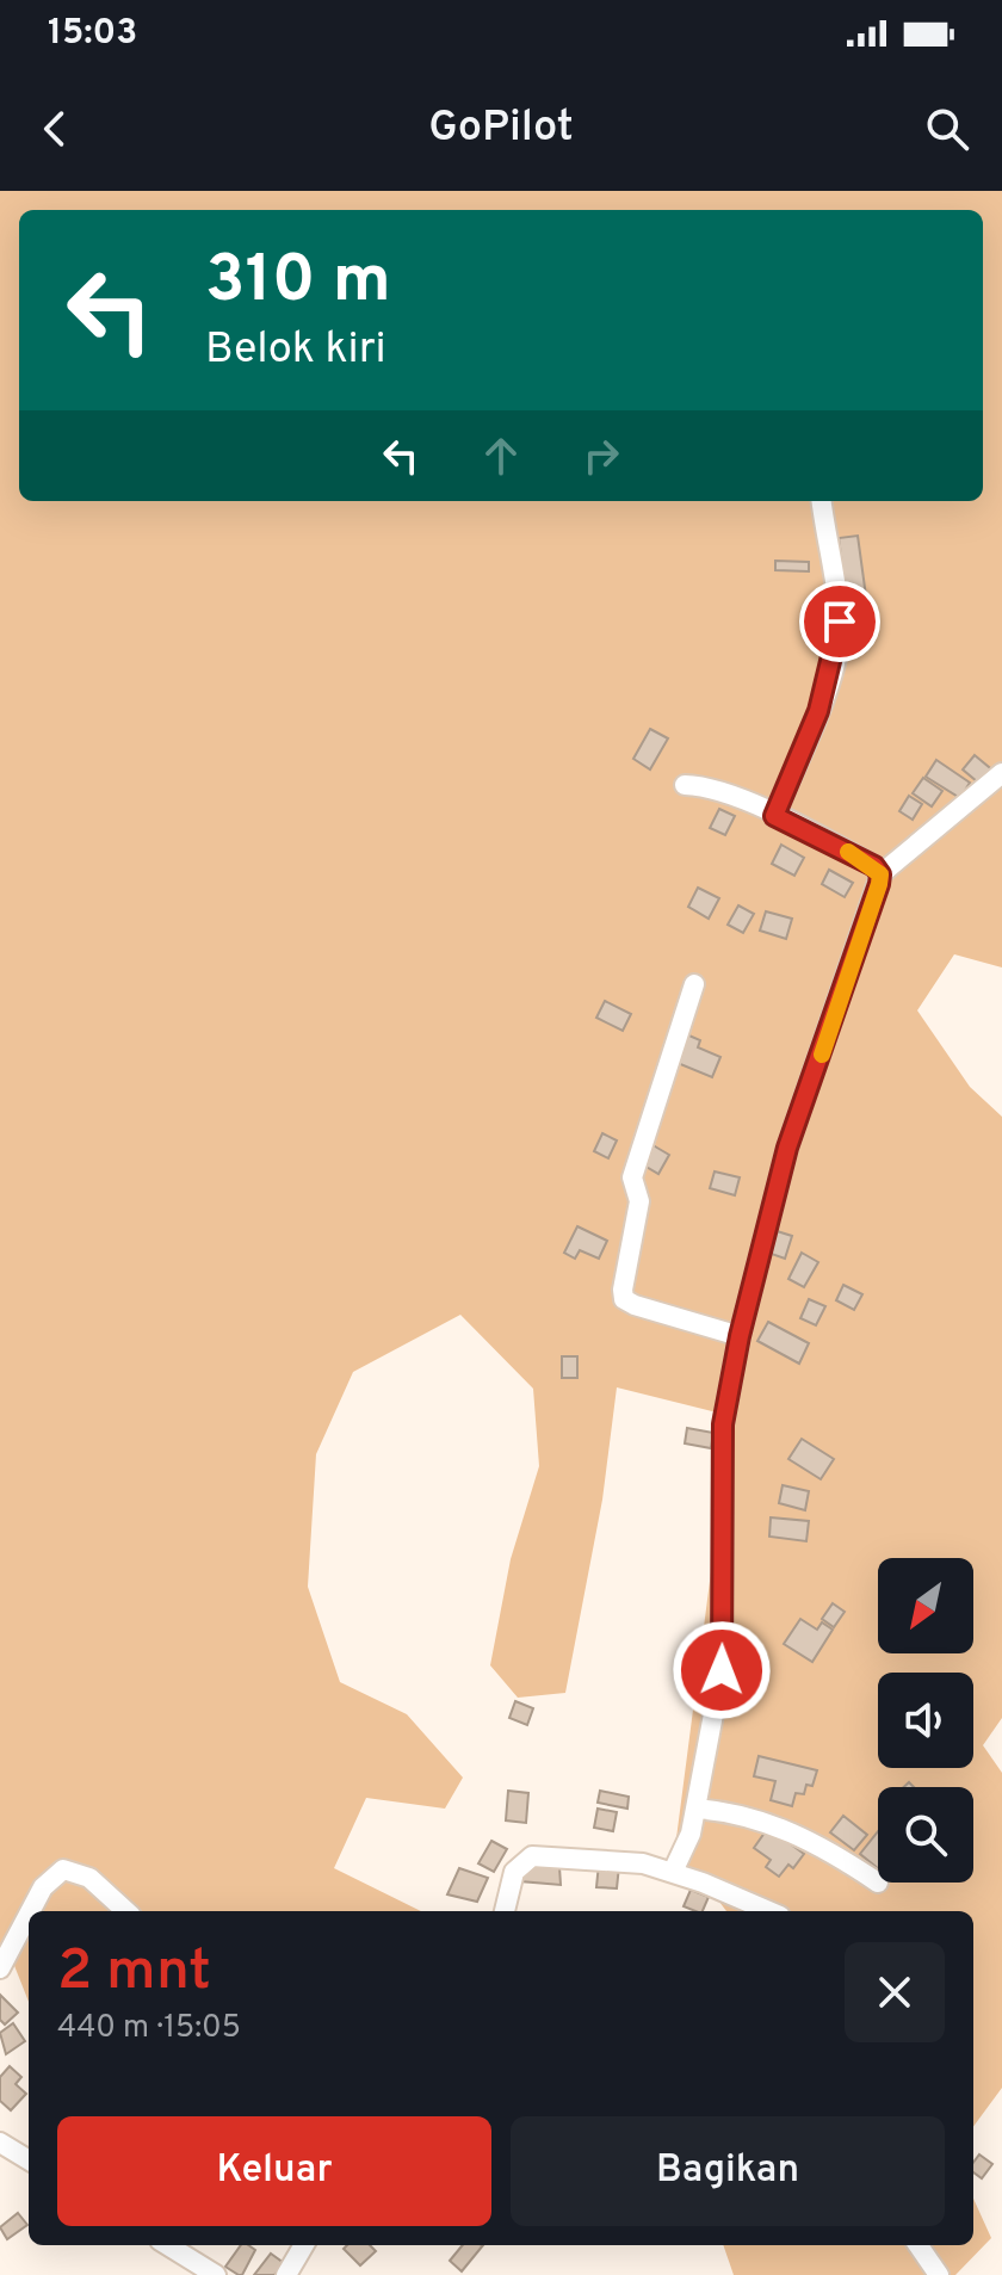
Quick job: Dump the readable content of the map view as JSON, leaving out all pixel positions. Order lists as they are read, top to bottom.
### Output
{
  "north": "bottom left",
  "page": {
    "status": "15:03",
    "header": "GoPilot",
    "turn": ["310 m", "Belok kiri"],
    "heading": ["2 mnt", "440 m · 15:05"],
    "buttons": ["Keluar", "Bagikan"]
  }
}
